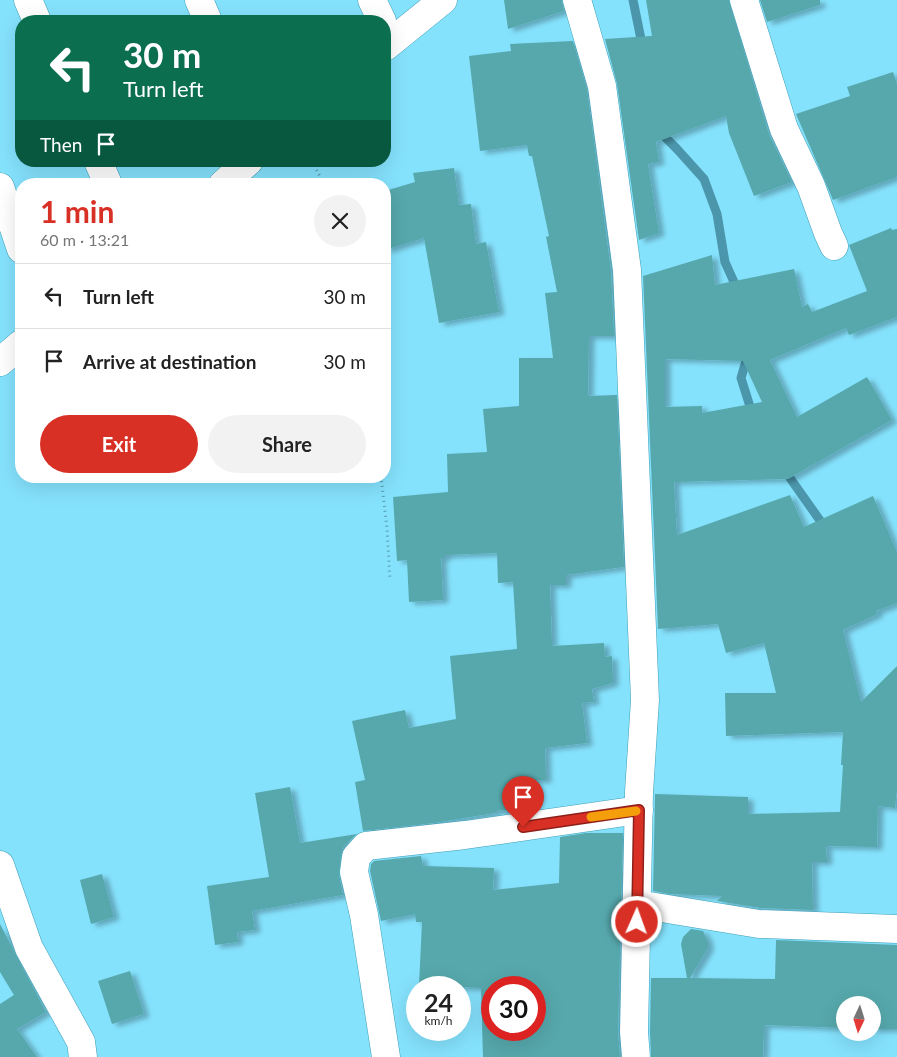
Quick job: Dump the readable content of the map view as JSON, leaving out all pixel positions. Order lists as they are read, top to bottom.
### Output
{
  "north": "bottom",
  "page": {
    "turn": ["30 m", "Turn left"],
    "then": "Then",
    "heading": ["1 min", "60 m · 13:21"],
    "list": [
      {
        "name": "Turn left",
        "value": "30 m"
      },
      {
        "name": "Arrive at destination",
        "value": "30 m"
      }
    ],
    "buttons": ["Exit", "Share"],
    "speed": "24 km/h",
    "limit": "30"
  }
}
